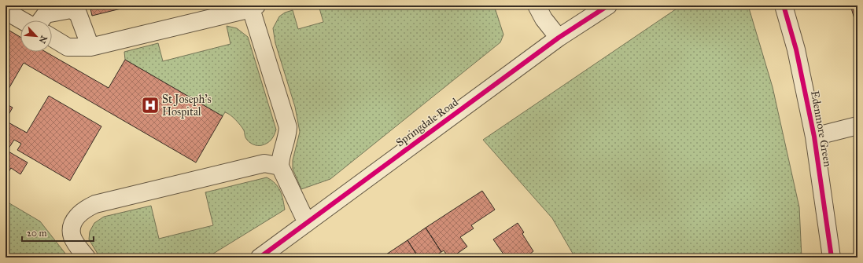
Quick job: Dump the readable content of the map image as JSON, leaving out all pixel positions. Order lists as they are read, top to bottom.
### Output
{
  "streets": {
    "street": ["Springdale Road", "Edenmore Green"]
  },
  "places": {
    "hospital": ["St Joseph's Hospital"]
  },
  "scale_bar": "20 m",
  "north": "bottom right"
}
